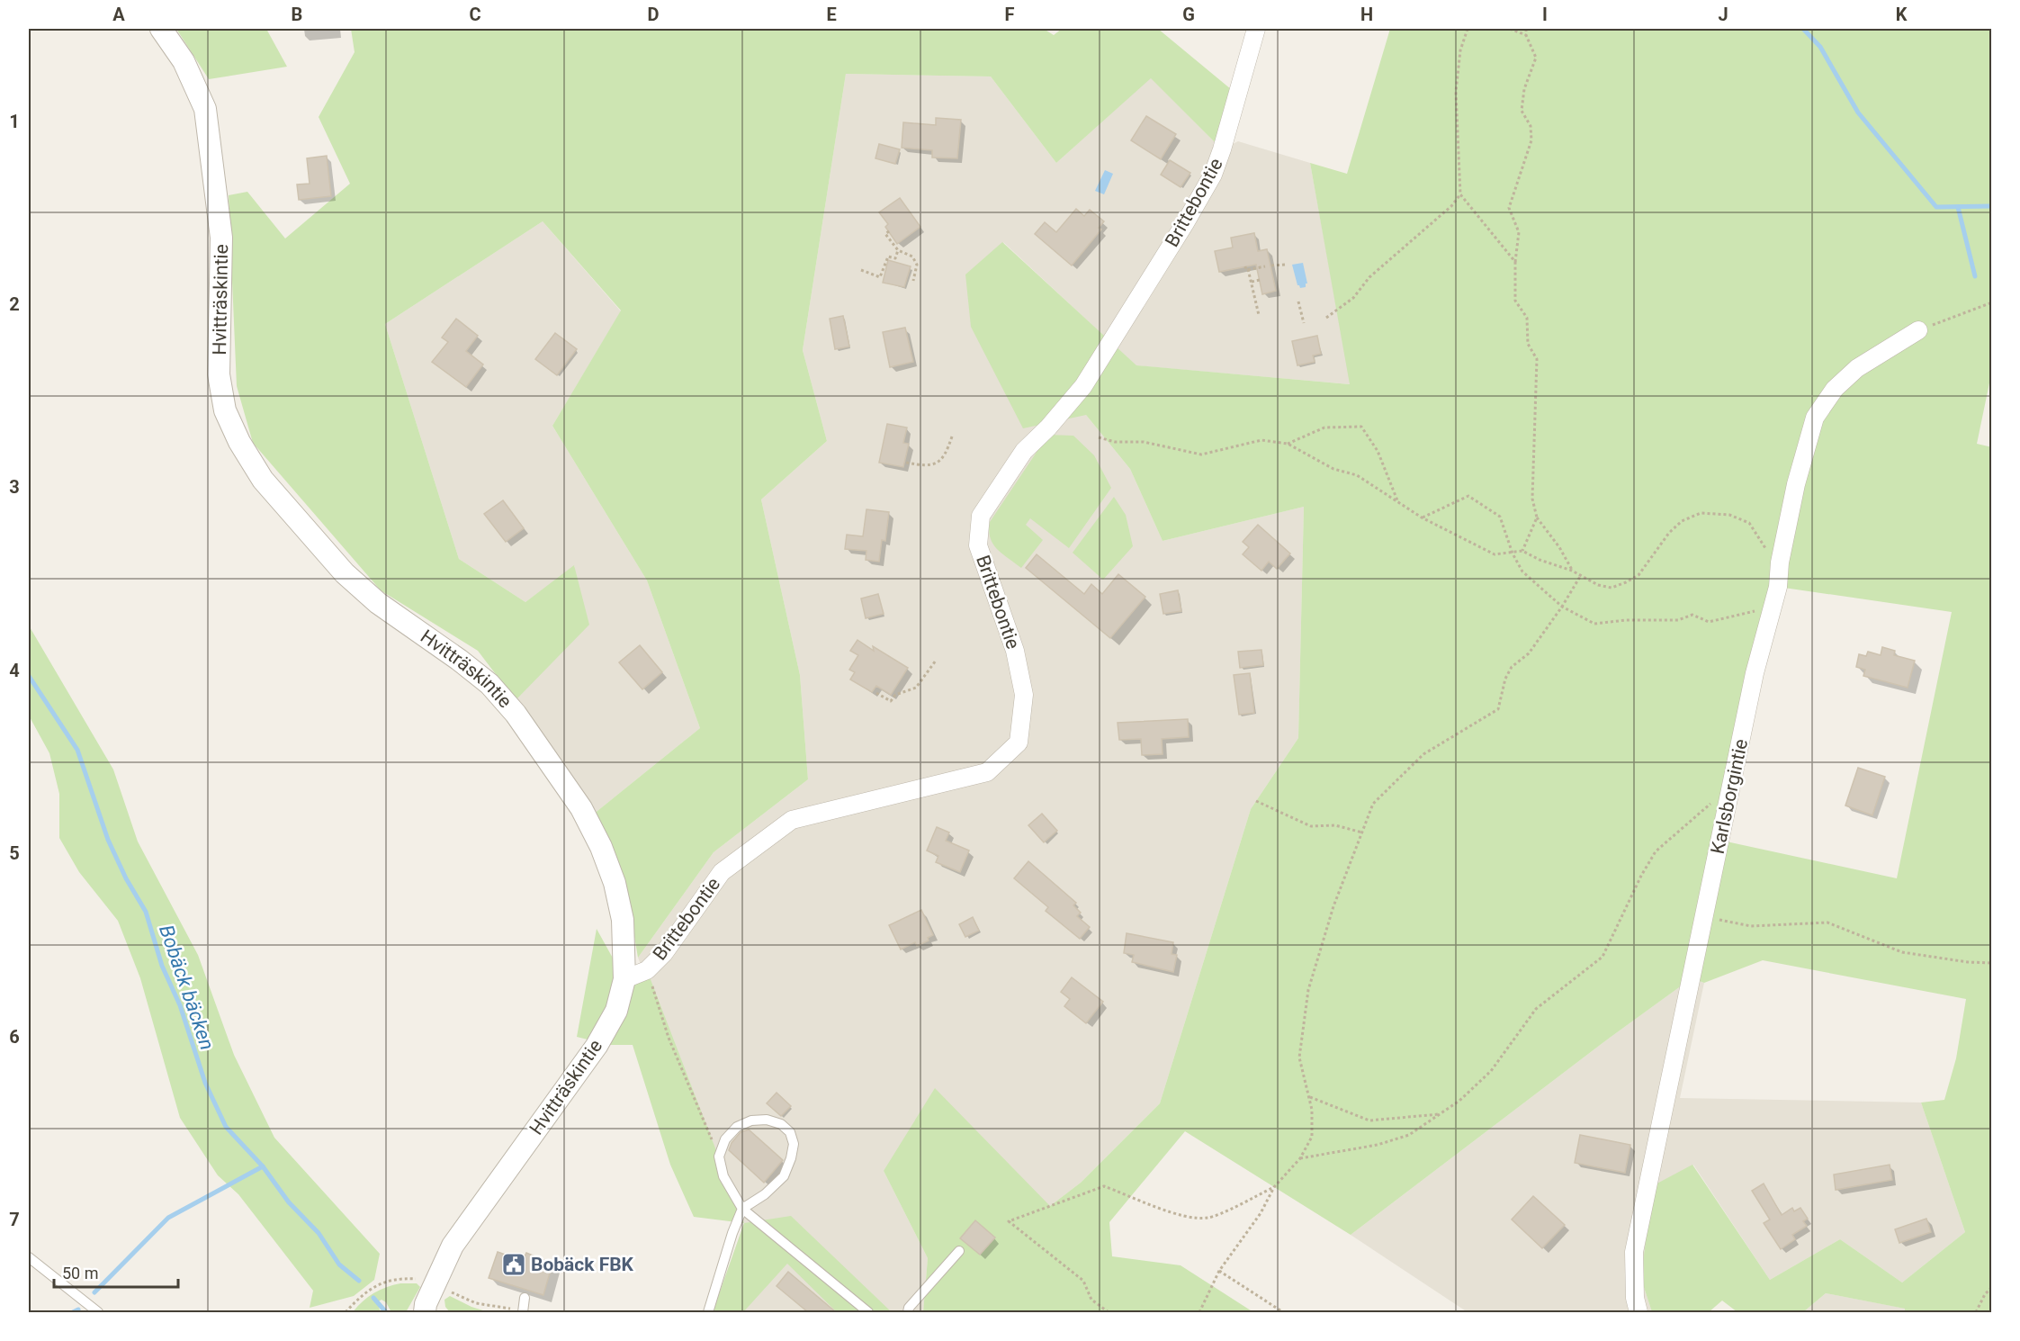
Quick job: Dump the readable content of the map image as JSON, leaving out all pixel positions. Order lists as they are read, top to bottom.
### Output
{
  "streets": {
    "street": ["Brittebontie", "Hvitträskintie", "Karlsborgintie"]
  },
  "crossings": [
    ["Brittebontie", "Hvitträskintie"]
  ],
  "water": ["Bobäck bäcken"],
  "places": {
    "public building": ["Bobäck FBK"]
  },
  "scale_bar": "50 m",
  "grid": {
    "columns": [
      "A",
      "B",
      "C",
      "D",
      "E",
      "F",
      "G",
      "H",
      "I",
      "J",
      "K"
    ],
    "rows": [
      "1",
      "2",
      "3",
      "4",
      "5",
      "6",
      "7"
    ]
  }
}
